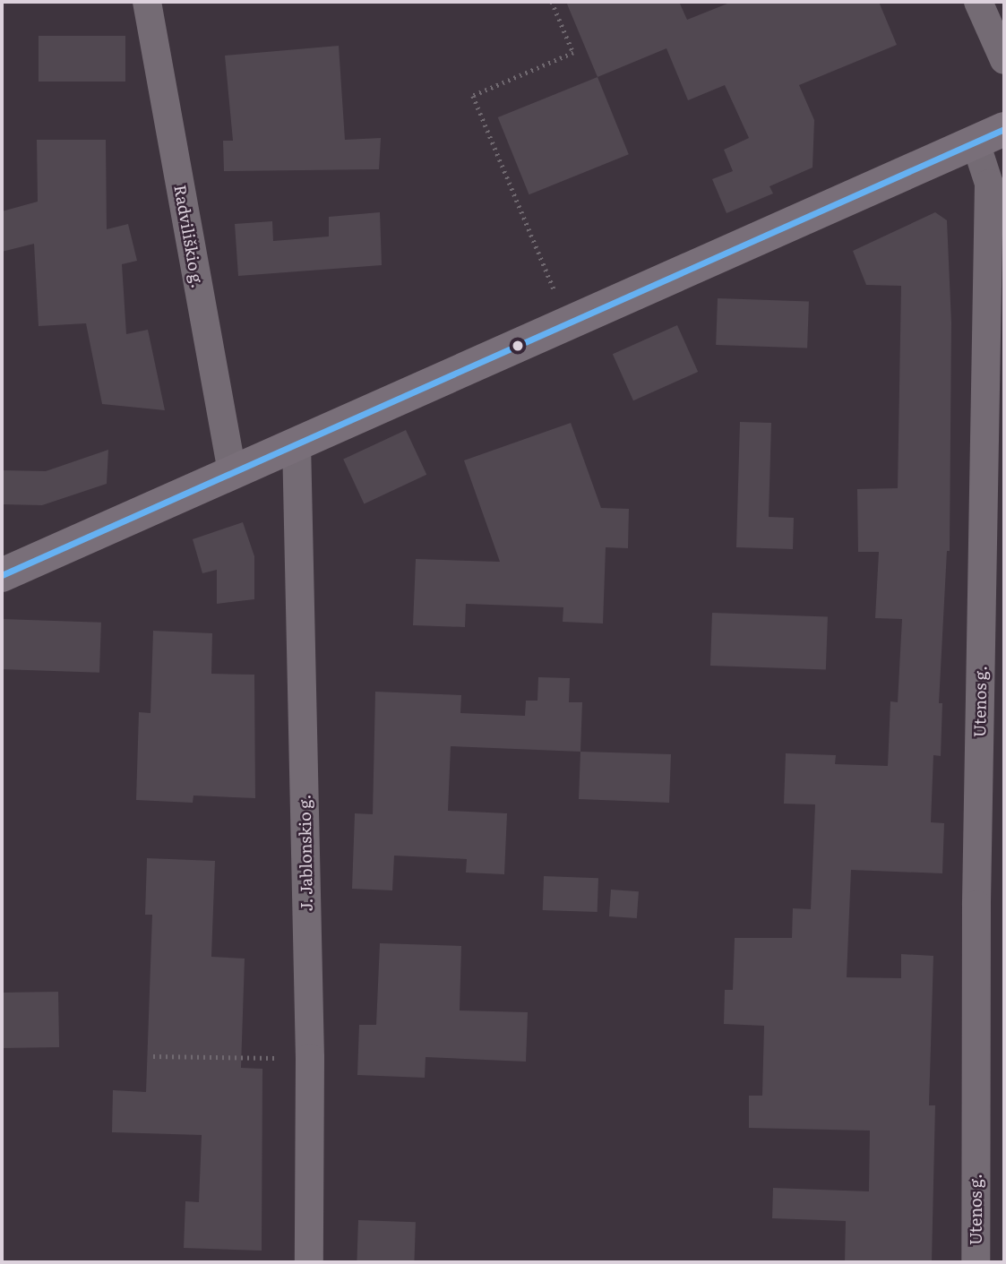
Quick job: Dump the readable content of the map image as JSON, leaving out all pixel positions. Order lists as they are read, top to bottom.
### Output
{
  "streets": {
    "street": ["Radviliškio g.", "Utenos g.", "J. Jablonskio g."]
  }
}
